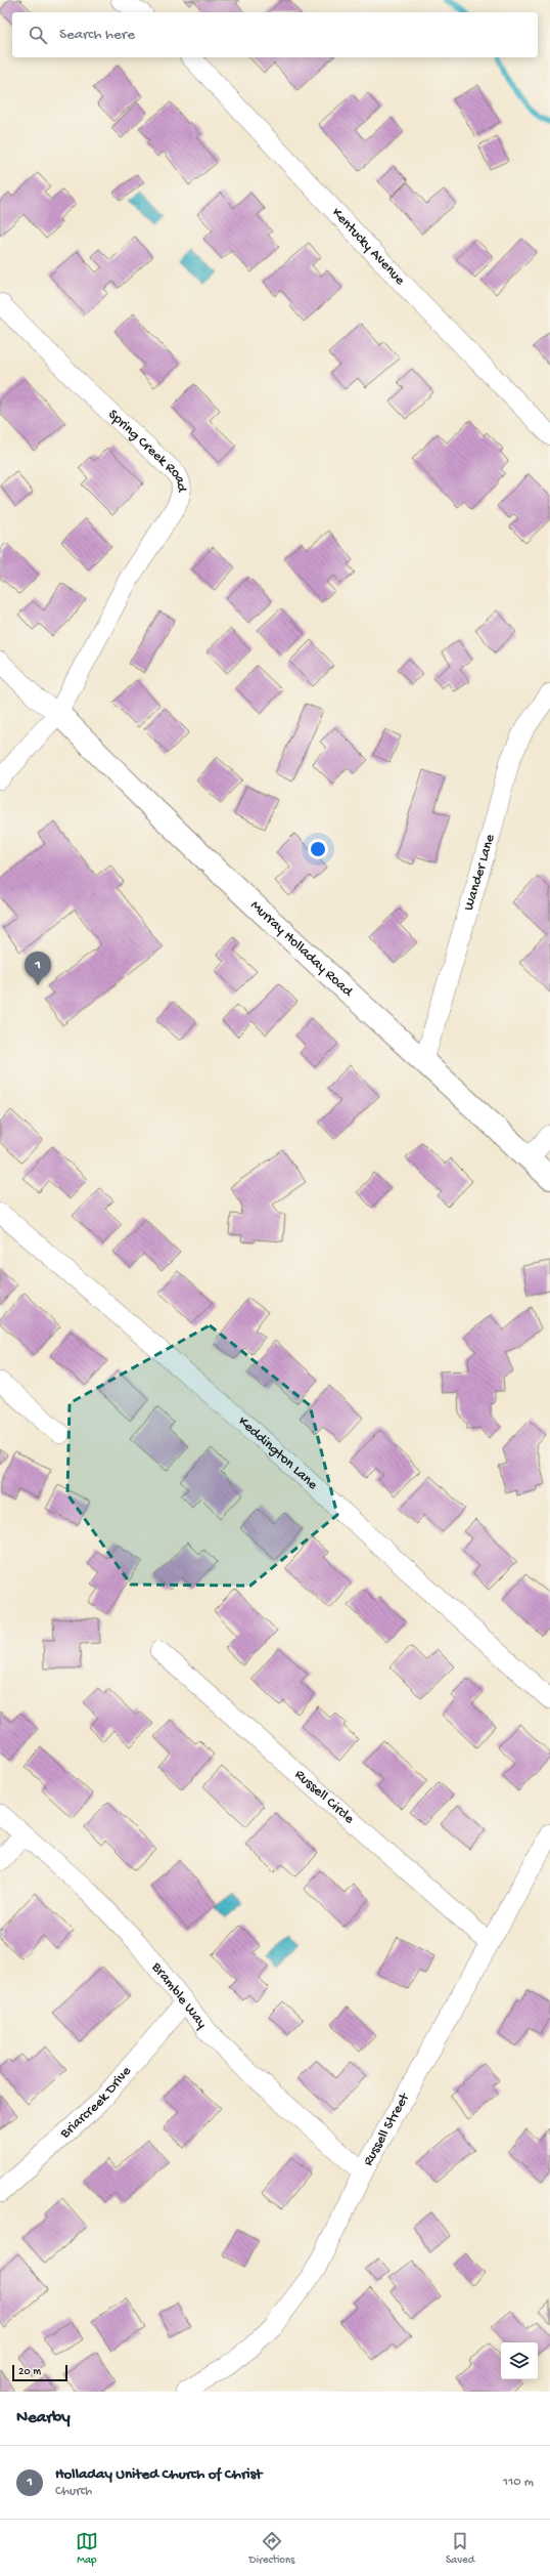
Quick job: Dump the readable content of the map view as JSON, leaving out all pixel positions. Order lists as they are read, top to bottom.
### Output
{
  "streets": {
    "street": [
      "Kentucky Avenue",
      "Spring Creek Road",
      "Wander Lane",
      "Murray Holladay Road",
      "Keddington Lane",
      "Russell Circle",
      "Bramble Way",
      "Briarcreek Drive",
      "Russell Street"
    ]
  },
  "crossings": [
    ["Spring Creek Road", "Murray Holladay Road"],
    ["Wander Lane", "Murray Holladay Road"],
    ["Russell Circle", "Russell Street"],
    ["Bramble Way", "Briarcreek Drive"],
    ["Bramble Way", "Russell Street"]
  ],
  "scale_bar": "20 m",
  "page": {
    "search": "Search here",
    "pins": "1",
    "scale": "20 m",
    "heading": "Nearby",
    "list": [
      {
        "mark": "1",
        "name": "Holladay United Church of Christ",
        "note": "Church",
        "value": "110 m"
      }
    ],
    "nav": ["Map", "Directions", "Saved"]
  }
}
